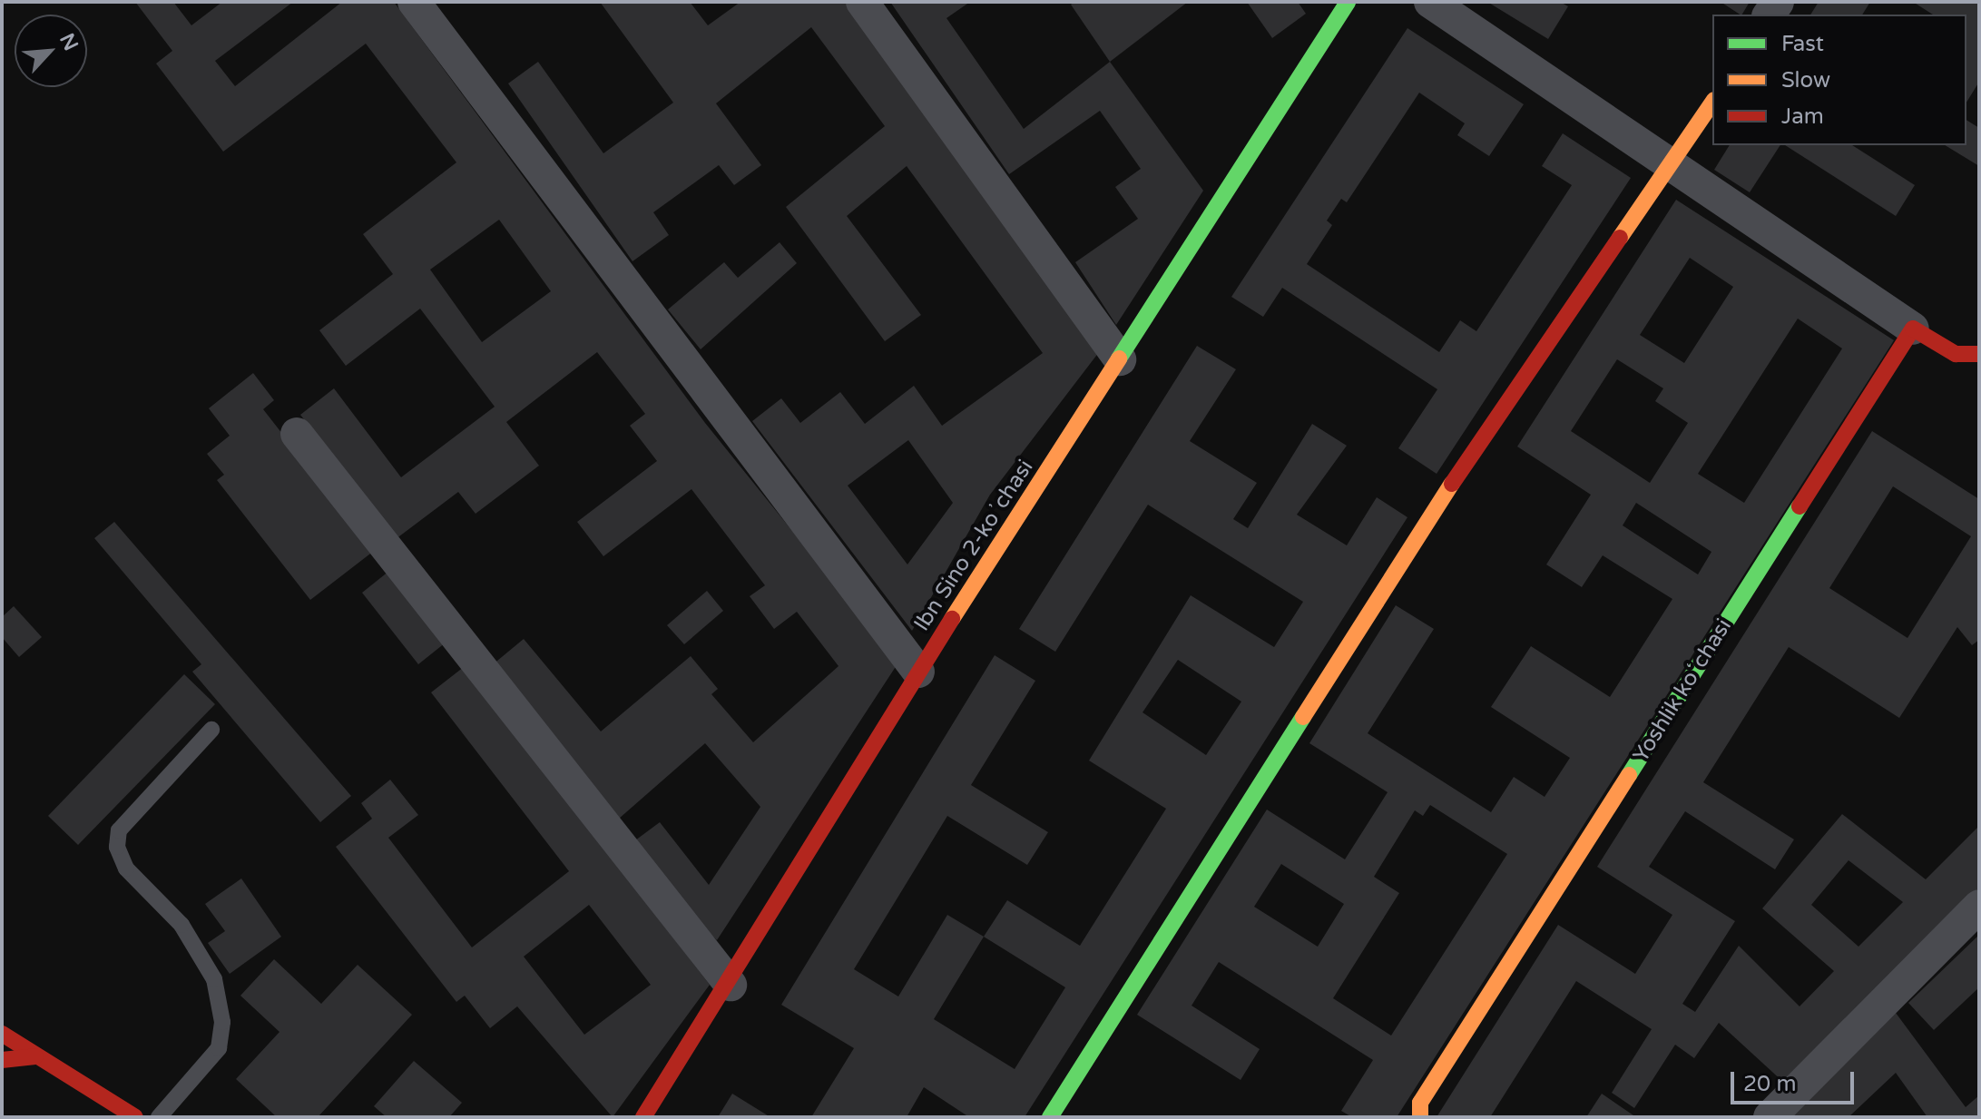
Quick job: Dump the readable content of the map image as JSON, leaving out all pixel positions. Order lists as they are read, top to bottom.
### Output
{
  "streets": {
    "main road": ["Ibn Sino 2-koʼchasi", "Yoshlik koʻchasi"]
  },
  "legend": ["Fast", "Slow", "Jam"],
  "scale_bar": "20 m",
  "north": "top right"
}
